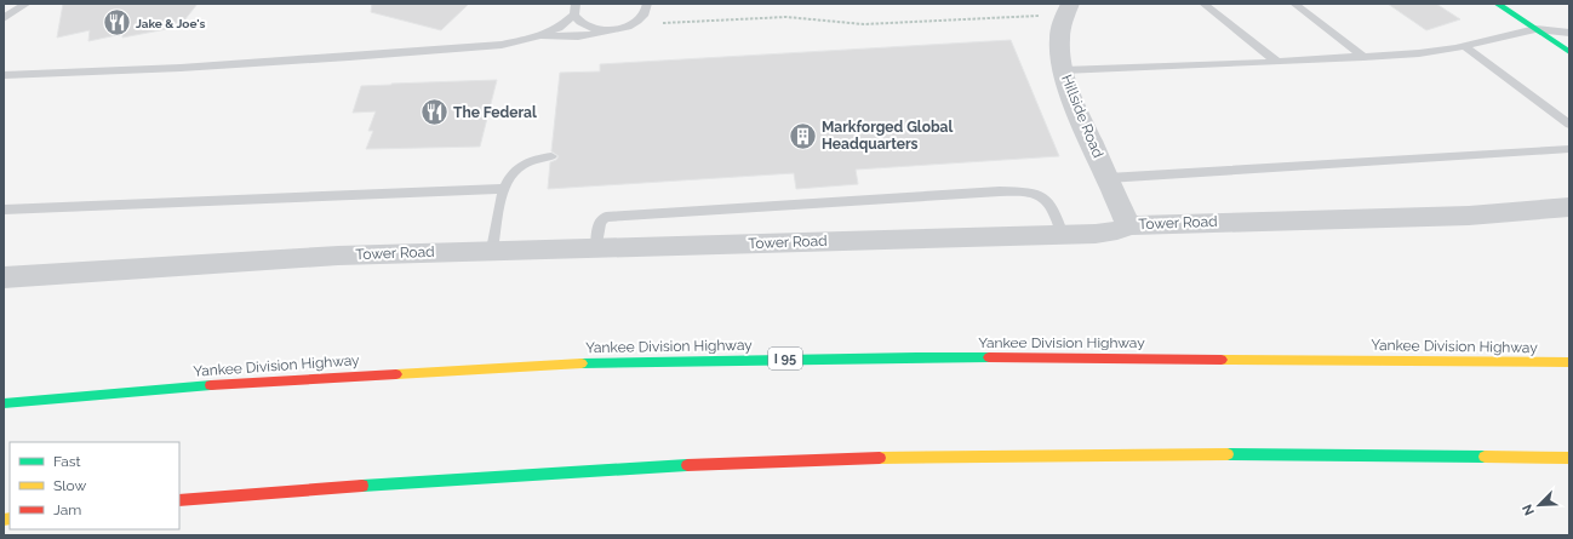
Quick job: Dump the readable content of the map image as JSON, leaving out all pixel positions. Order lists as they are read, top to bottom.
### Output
{
  "streets": {
    "main road": ["Yankee Division Highway", "I 95"],
    "street": ["Hillside Road", "Tower Road"]
  },
  "crossings": [
    ["Hillside Road", "Tower Road"]
  ],
  "places": {
    "restaurant": ["Jake & Joe's", "The Federal"],
    "building": ["Markforged Global Headquarters"]
  },
  "legend": ["Fast", "Slow", "Jam"],
  "north": "bottom left"
}
